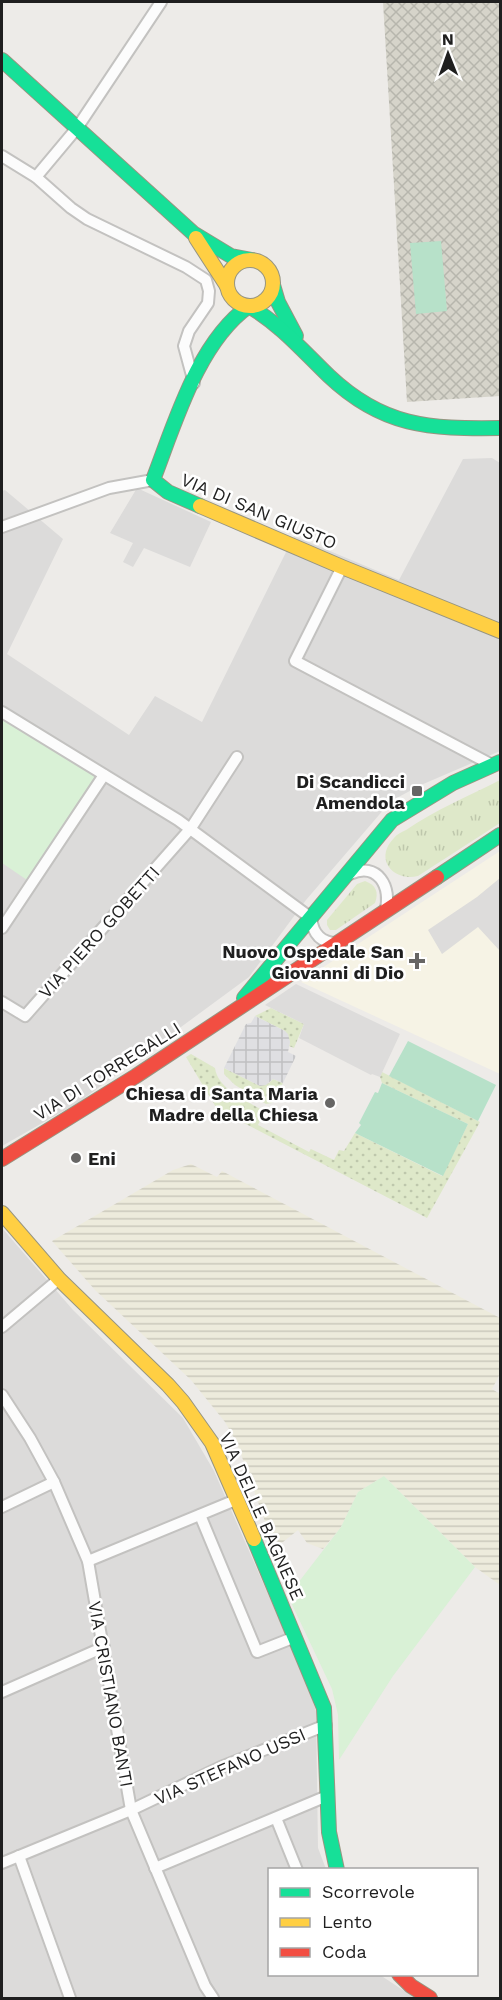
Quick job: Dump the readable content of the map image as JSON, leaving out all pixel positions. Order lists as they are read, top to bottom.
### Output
{
  "streets": {
    "main road": ["VIA DI SAN GIUSTO", "VIA DI TORREGALLI", "VIA DELLE BAGNESE"],
    "street": ["VIA PIERO GOBETTI", "VIA CRISTIANO BANTI", "VIA STEFANO USSI"]
  },
  "crossings": [
    ["VIA DELLE BAGNESE", "VIA STEFANO USSI"],
    ["VIA CRISTIANO BANTI", "VIA STEFANO USSI"]
  ],
  "places": {
    "transit": ["Di Scandicci Amendola"],
    "health": ["Nuovo Ospedale San Giovanni di Dio"],
    "other": ["Chiesa di Santa Maria Madre della Chiesa", "Eni"]
  },
  "legend": ["Scorrevole", "Lento", "Coda"],
  "north": "top"
}
